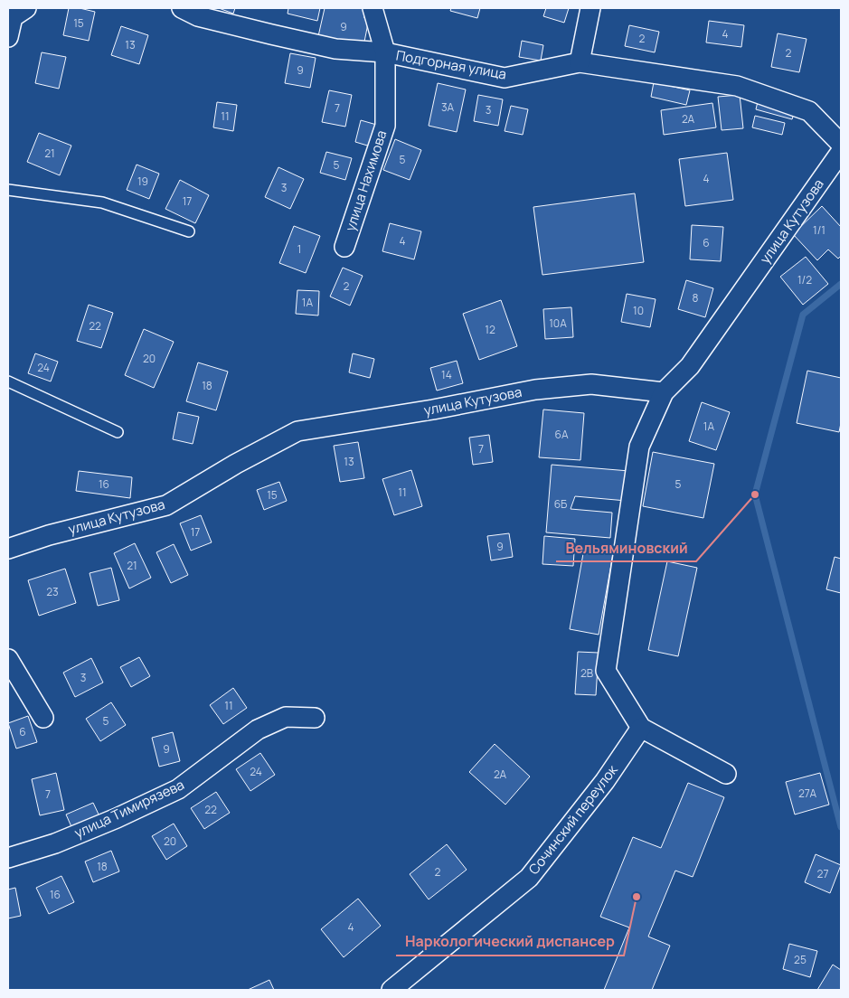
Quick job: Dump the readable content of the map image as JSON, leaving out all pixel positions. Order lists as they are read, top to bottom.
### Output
{
  "streets": {
    "street": [
      "Подгорная улица",
      "улица Нахимова",
      "улица Кутузова",
      "улица Тимирязева",
      "Сочинский переулок"
    ]
  },
  "crossings": [
    ["Подгорная улица", "улица Нахимова"]
  ],
  "places": ["Вельяминовский", "Наркологический диспансер"],
  "house_numbers": [
    "15",
    "9",
    "4",
    "2",
    "13",
    "2",
    "9",
    "3А",
    "7",
    "3",
    "11",
    "2А",
    "21",
    "5",
    "5",
    "4",
    "19",
    "3",
    "17",
    "1/1",
    "4",
    "6",
    "1",
    "1/2",
    "2",
    "8",
    "1А",
    "10",
    "10А",
    "22",
    "12",
    "20",
    "24",
    "14",
    "18",
    "1А",
    "6А",
    "7",
    "13",
    "16",
    "5",
    "11",
    "15",
    "6Б",
    "17",
    "9",
    "21",
    "23",
    "2В",
    "3",
    "11",
    "5",
    "6",
    "9",
    "24",
    "2А",
    "27А",
    "7",
    "22",
    "20",
    "18",
    "2",
    "27",
    "16",
    "4",
    "25"
  ]
}
